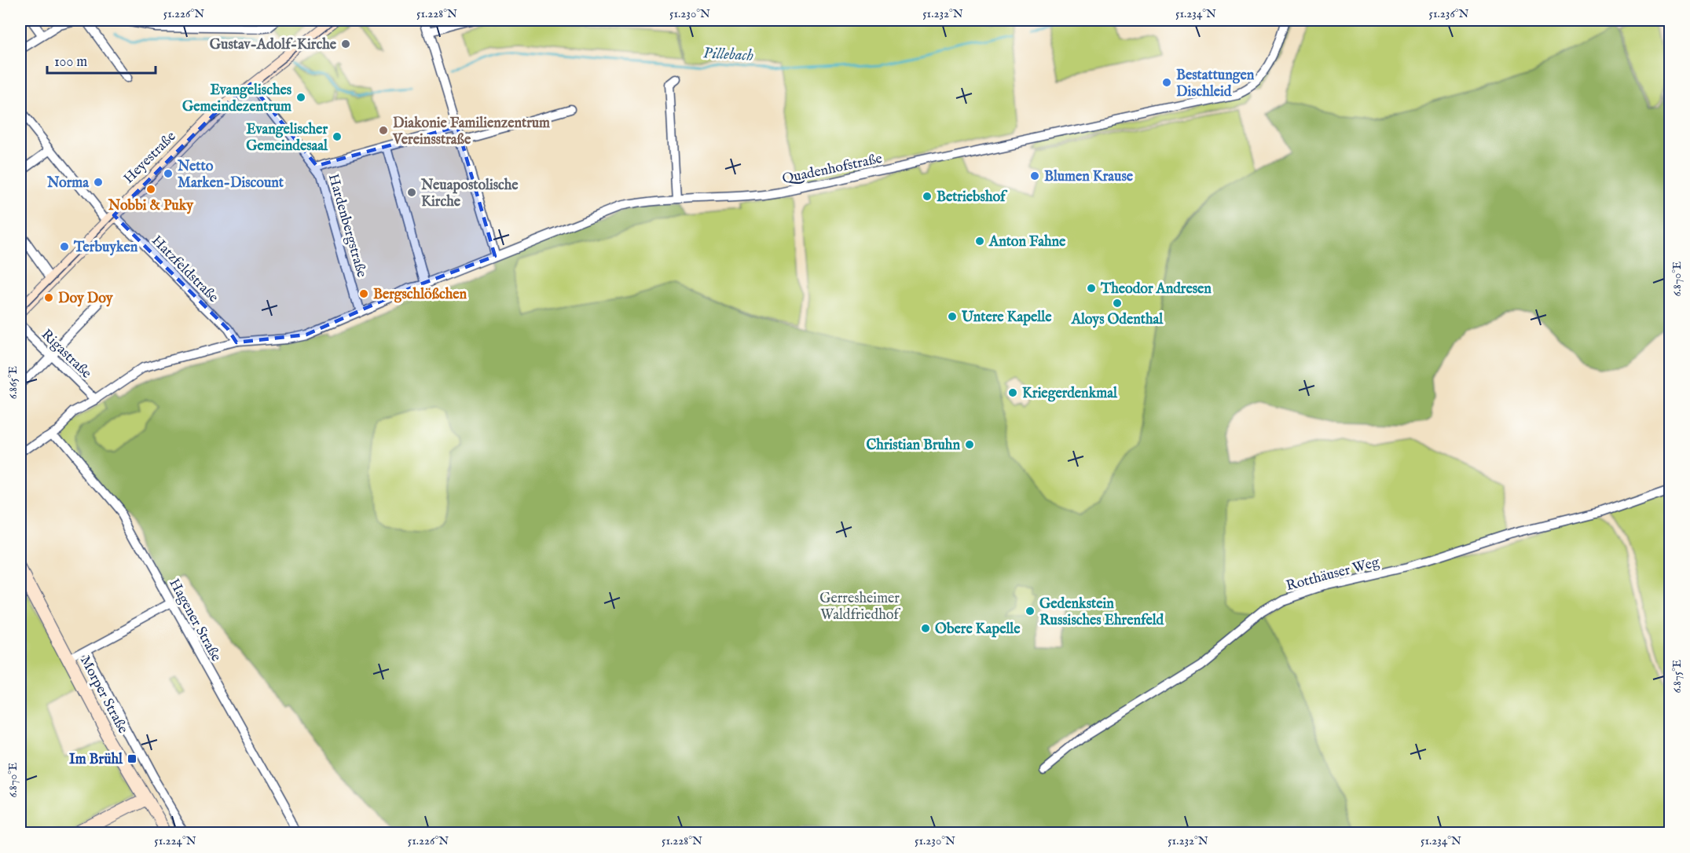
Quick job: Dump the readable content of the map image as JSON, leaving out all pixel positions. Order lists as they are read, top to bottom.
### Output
{
  "streets": {
    "street": [
      "Heyestraße",
      "Quadenhofstraße",
      "Hardenbergstraße",
      "Hatzfeldstraße",
      "Rigastraße",
      "Rotthäuser Weg",
      "Hagener Straße",
      "Morper Straße"
    ]
  },
  "crossings": [
    ["Heyestraße", "Hardenbergstraße"],
    ["Heyestraße", "Hatzfeldstraße"],
    ["Quadenhofstraße", "Hardenbergstraße"],
    ["Quadenhofstraße", "Hatzfeldstraße"],
    ["Quadenhofstraße", "Rigastraße"],
    ["Quadenhofstraße", "Hagener Straße"]
  ],
  "water": ["Pillebach"],
  "parks": ["Gerresheimer Waldfriedhof"],
  "places": {
    "other": [
      "Gustav-Adolf-Kirche",
      "Bestattungen Dischleid",
      "Evangelisches Gemeindezentrum",
      "Diakonie Familienzentrum Vereinsstraße",
      "Evangelischer Gemeindesaal",
      "Netto Marken-Discount",
      "Blumen Krause",
      "Norma",
      "Nobbi & Puky",
      "Neuapostolische Kirche",
      "Betriebshof",
      "Anton Fahne",
      "Terbuyken",
      "Theodor Andresen",
      "Bergschlößchen",
      "Doy Doy",
      "Aloys Odenthal",
      "Untere Kapelle",
      "Kriegerdenkmal",
      "Christian Bruhn",
      "Gedenkstein Russisches Ehrenfeld",
      "Obere Kapelle"
    ],
    "transit": ["Im Brühl"]
  },
  "scale_bar": "100 m",
  "coordinates": [
    "51.226°N",
    "51.228°N",
    "51.230°N",
    "51.232°N",
    "51.234°N",
    "51.236°N",
    "6.870°E",
    "6.865°E",
    "6.875°E",
    "51.224°N"
  ]
}
